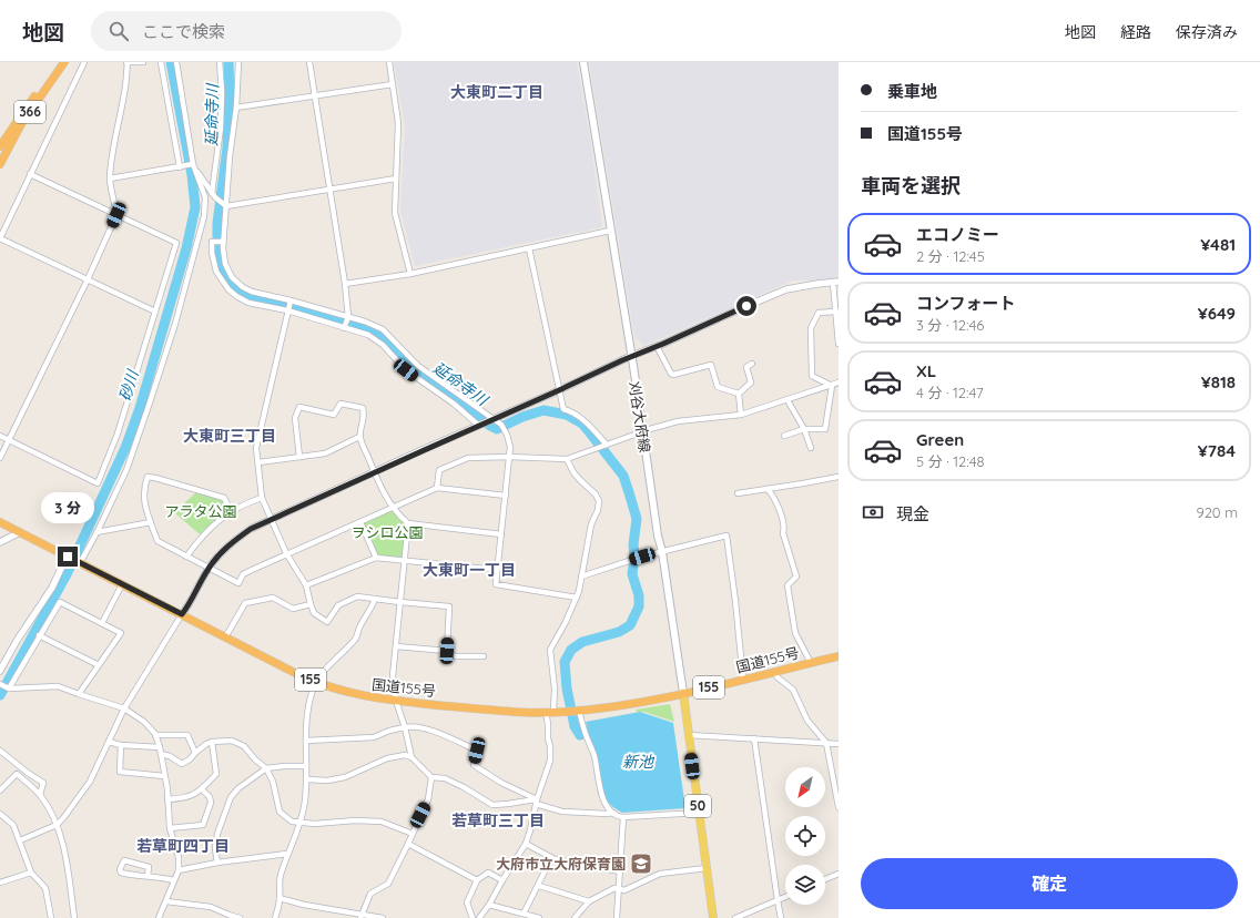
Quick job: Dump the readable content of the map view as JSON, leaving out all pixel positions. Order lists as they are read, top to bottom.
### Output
{
  "streets": {
    "highway": ["366", "国道155号", "155"],
    "main road": ["刈谷大府線", "50"]
  },
  "crossings": [
    ["刈谷大府線", "国道155号"],
    ["刈谷大府線", "50"],
    ["国道155号", "50"]
  ],
  "districts": [
    "大東町二丁目",
    "大東町三丁目",
    "大東町一丁目",
    "若草町三丁目",
    "若草町四丁目"
  ],
  "water": ["延命寺川", "砂川", "新池"],
  "parks": ["アラタ公園", "ヲシロ公園"],
  "places": {
    "school or university": ["大府市立大府保育園"]
  },
  "north": "bottom left",
  "page": {
    "header": "地図",
    "search": "ここで検索",
    "nav": ["地図", "経路", "保存済み"],
    "banner": ["乗車地", "国道155号"],
    "heading": "車両を選択",
    "list": [
      {
        "name": "エコノミー",
        "note": "2 分 · 12:45",
        "value": "¥481"
      },
      {
        "name": "コンフォート",
        "note": "3 分 · 12:46",
        "value": "¥649"
      },
      {
        "name": "XL",
        "note": "4 分 · 12:47",
        "value": "¥818"
      },
      {
        "name": "Green",
        "note": "5 分 · 12:48",
        "value": "¥784"
      }
    ],
    "pay": ["現金", "920 m"],
    "bubble": "3 分",
    "buttons": "確定"
  }
}
